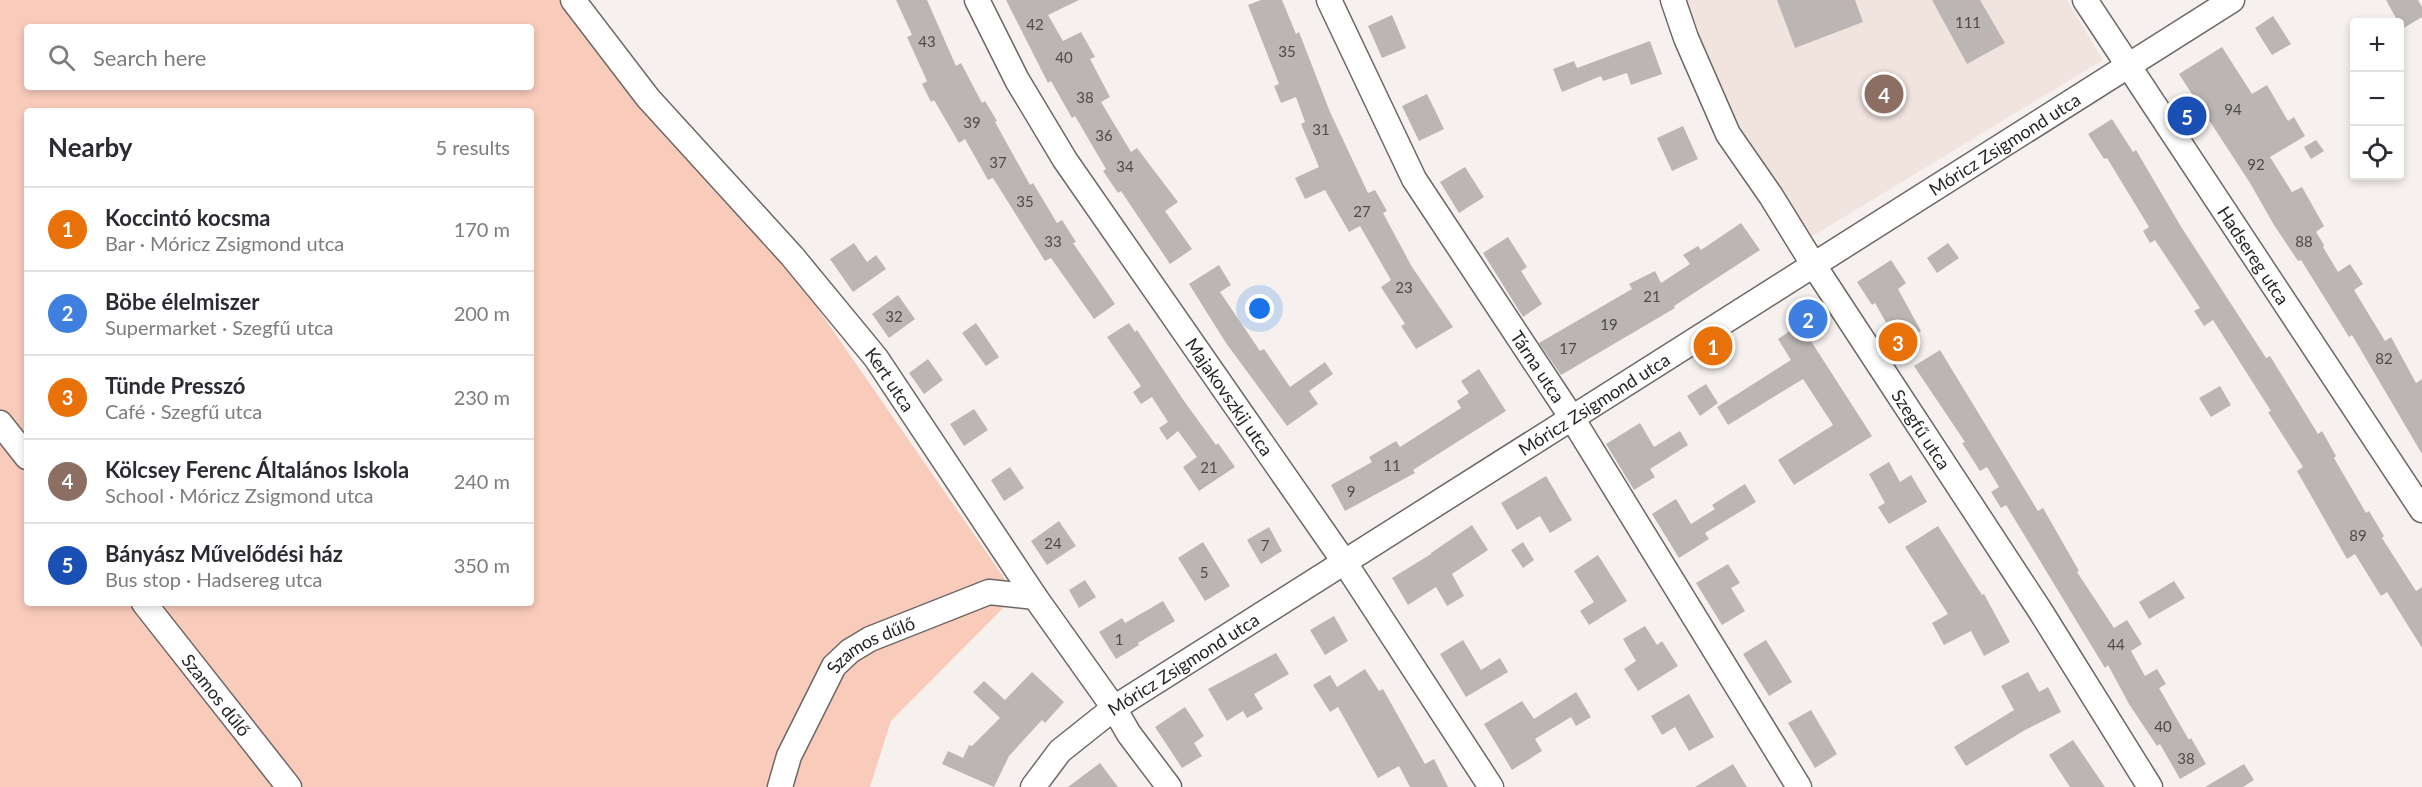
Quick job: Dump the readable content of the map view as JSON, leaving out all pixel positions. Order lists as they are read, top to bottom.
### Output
{
  "streets": {
    "street": [
      "Móricz Zsigmond utca",
      "Hadsereg utca",
      "Tárna utca",
      "Kert utca",
      "Majakovszkij utca",
      "Szegfű utca",
      "Szamos dűlő"
    ]
  },
  "crossings": [
    ["Móricz Zsigmond utca", "Hadsereg utca"],
    ["Móricz Zsigmond utca", "Tárna utca"],
    ["Móricz Zsigmond utca", "Kert utca"],
    ["Móricz Zsigmond utca", "Majakovszkij utca"],
    ["Móricz Zsigmond utca", "Szegfű utca"],
    ["Kert utca", "Szamos dűlő"]
  ],
  "house_numbers": [
    "111",
    "42",
    "43",
    "35",
    "40",
    "38",
    "94",
    "39",
    "31",
    "36",
    "37",
    "92",
    "34",
    "35",
    "27",
    "33",
    "88",
    "23",
    "21",
    "32",
    "19",
    "17",
    "82",
    "11",
    "21",
    "9",
    "89",
    "24",
    "7",
    "5",
    "1",
    "44",
    "40",
    "38"
  ],
  "page": {
    "map_buttons": ["+", "−"],
    "search": "Search here",
    "pins": [
      "4",
      "5",
      "2",
      "3",
      "1"
    ],
    "heading": ["Nearby", "5 results"],
    "list": [
      {
        "mark": "1",
        "name": "Koccintó kocsma",
        "note": "Bar · Móricz Zsigmond utca",
        "value": "170 m"
      },
      {
        "mark": "2",
        "name": "Böbe élelmiszer",
        "note": "Supermarket · Szegfű utca",
        "value": "200 m"
      },
      {
        "mark": "3",
        "name": "Tünde Presszó",
        "note": "Café · Szegfű utca",
        "value": "230 m"
      },
      {
        "mark": "4",
        "name": "Kölcsey Ferenc Általános Iskola",
        "note": "School · Móricz Zsigmond utca",
        "value": "240 m"
      },
      {
        "mark": "5",
        "name": "Bányász Művelődési ház",
        "note": "Bus stop · Hadsereg utca",
        "value": "350 m"
      }
    ]
  }
}
